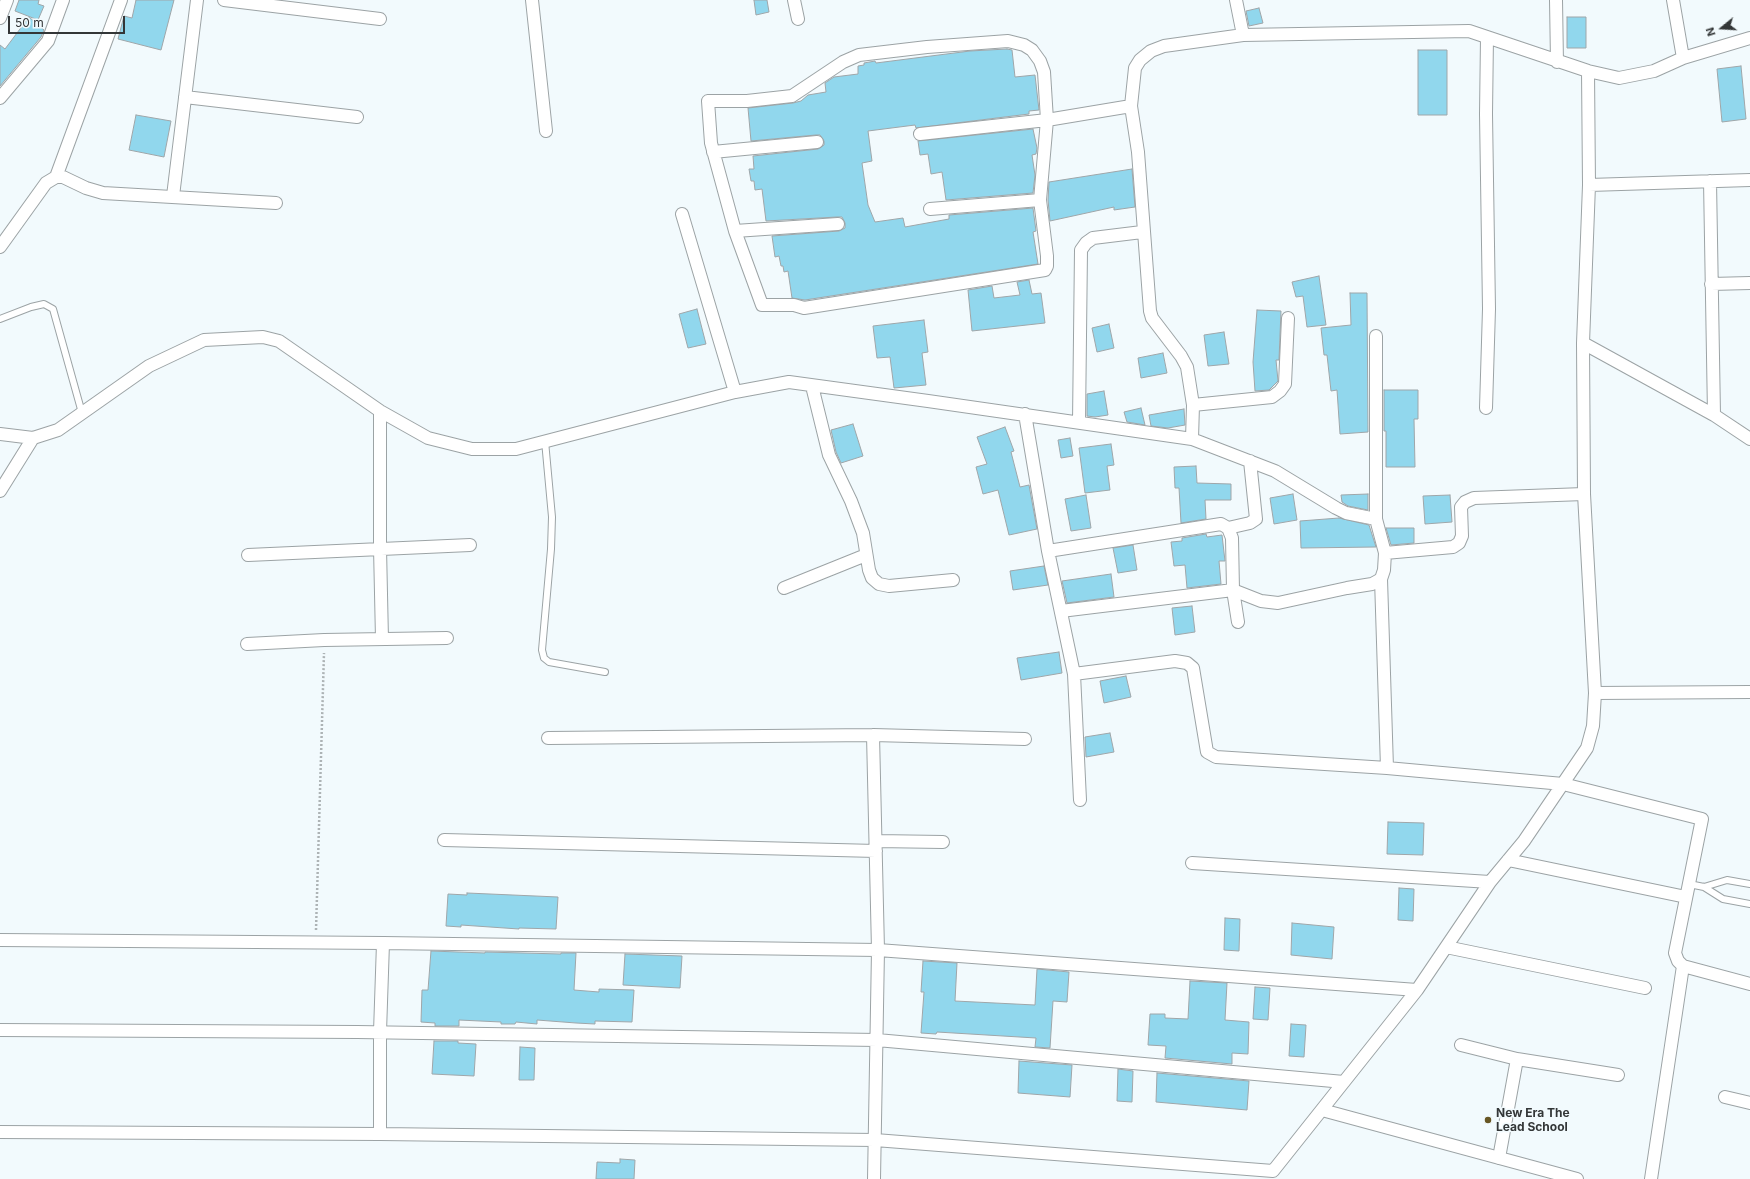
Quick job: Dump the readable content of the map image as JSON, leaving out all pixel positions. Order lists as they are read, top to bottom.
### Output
{
  "places": ["New Era The Lead School"],
  "scale_bar": "50 m",
  "north": "left"
}
